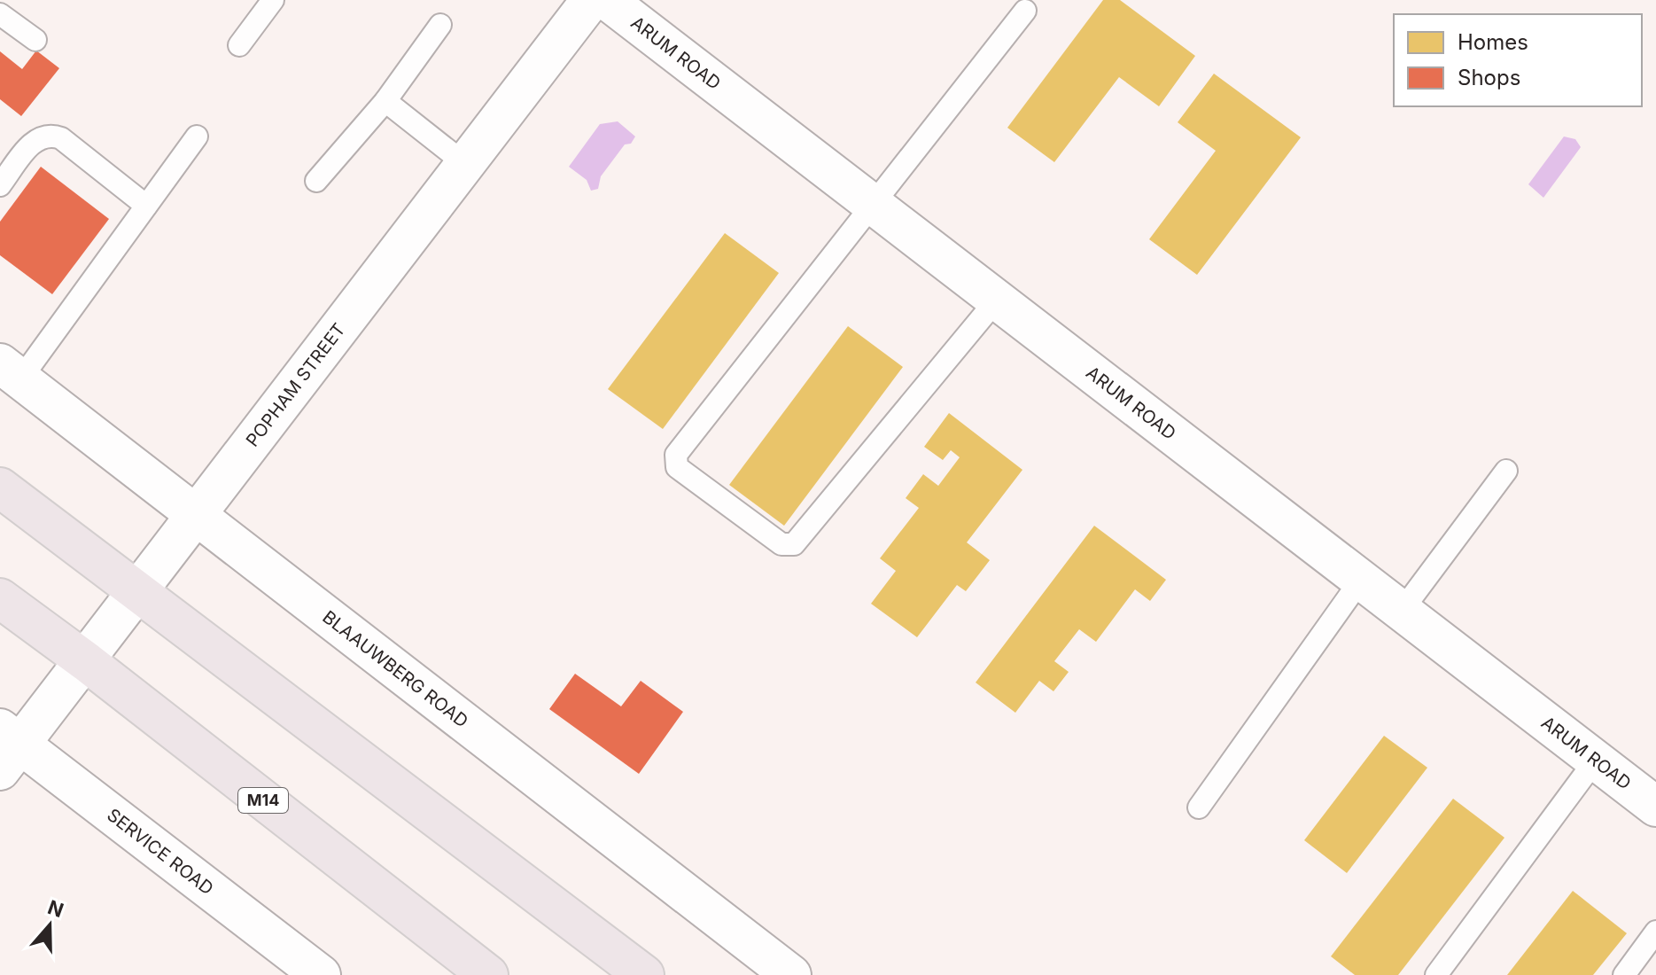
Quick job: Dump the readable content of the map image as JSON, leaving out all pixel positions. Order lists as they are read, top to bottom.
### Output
{
  "streets": {
    "main road": ["M14"],
    "street": [
      "ARUM ROAD",
      "POPHAM STREET",
      "BLAAUWBERG ROAD",
      "SERVICE ROAD"
    ]
  },
  "crossings": [
    ["POPHAM STREET", "BLAAUWBERG ROAD"],
    ["POPHAM STREET", "M14"],
    ["POPHAM STREET", "SERVICE ROAD"]
  ],
  "legend": ["Homes", "Shops"],
  "north": "top"
}
